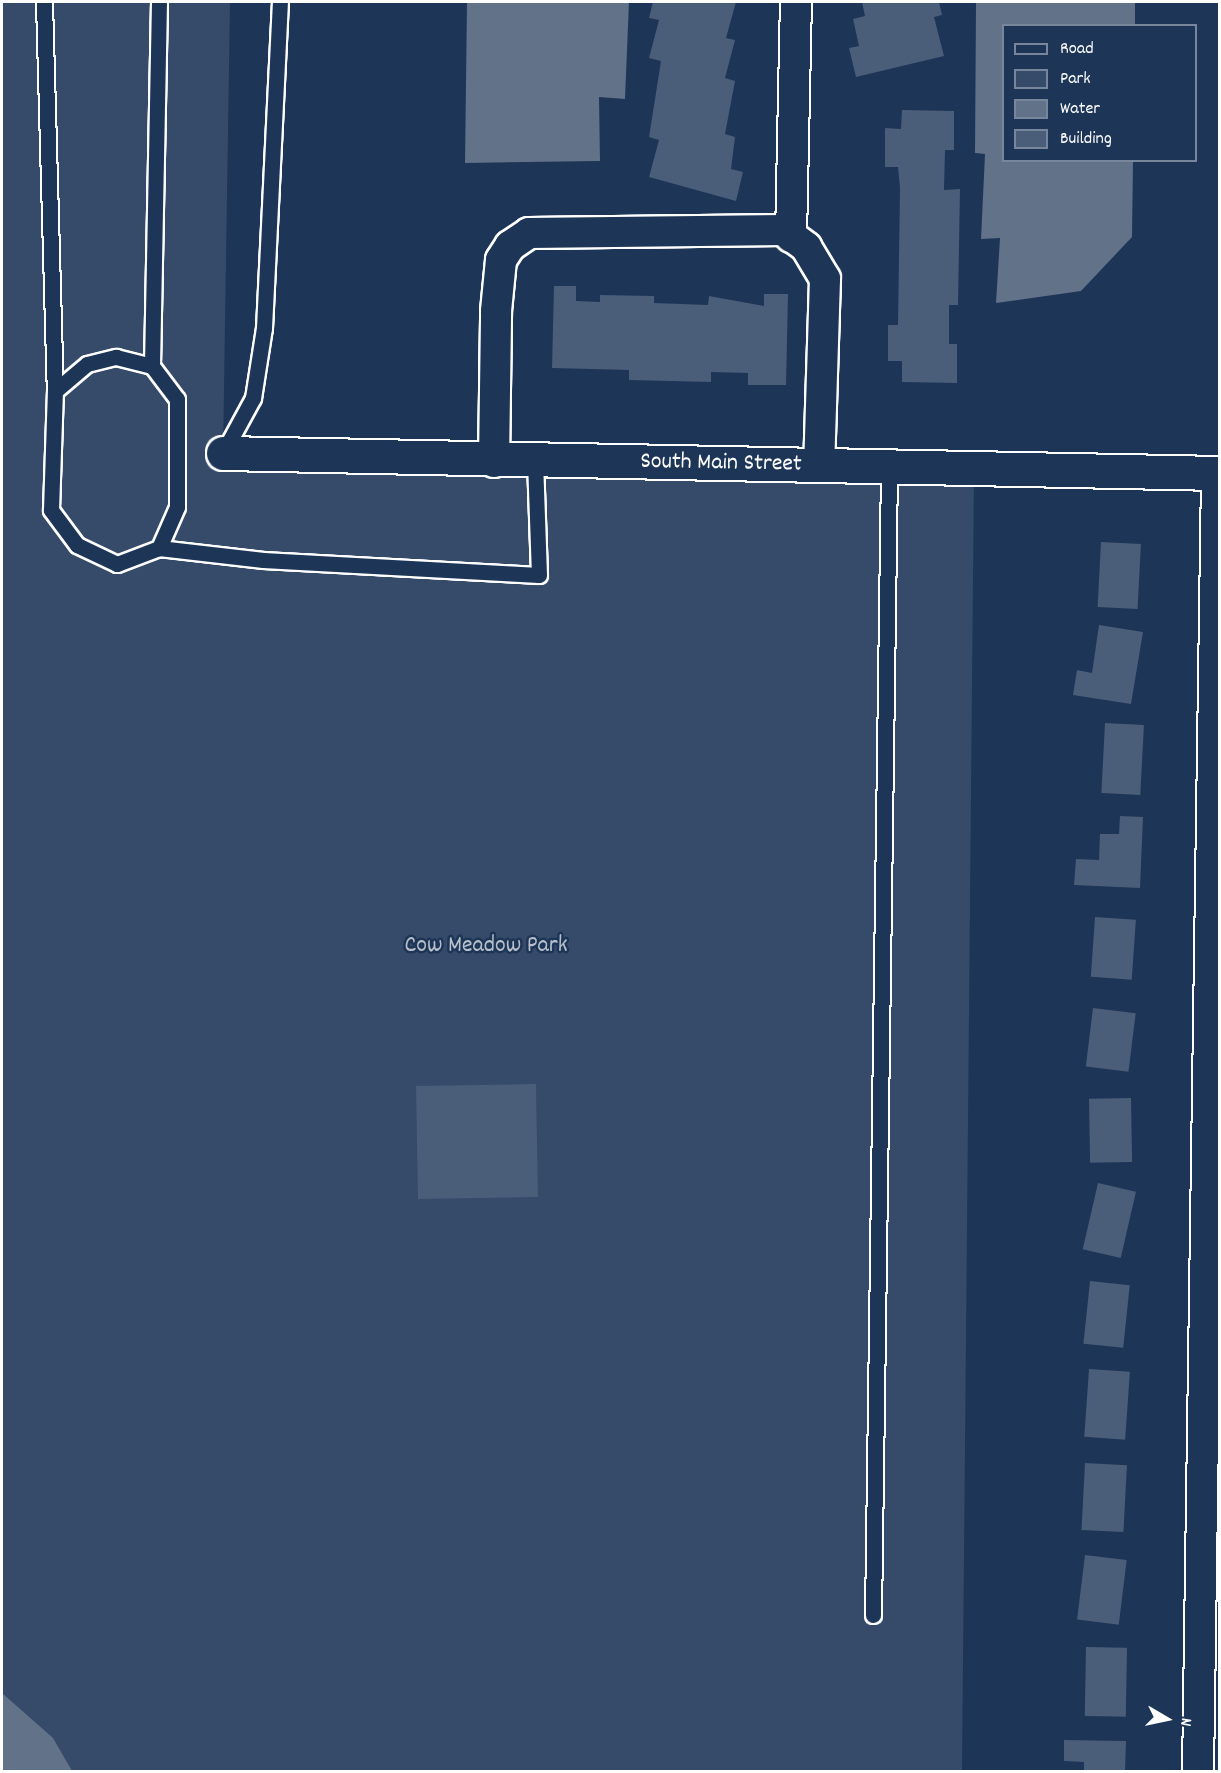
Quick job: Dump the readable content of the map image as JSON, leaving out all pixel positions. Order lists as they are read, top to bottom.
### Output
{
  "streets": {
    "street": ["South Main Street"]
  },
  "parks": ["Cow Meadow Park"],
  "legend": [
    "Road",
    "Park",
    "Water",
    "Building"
  ],
  "north": "right"
}
